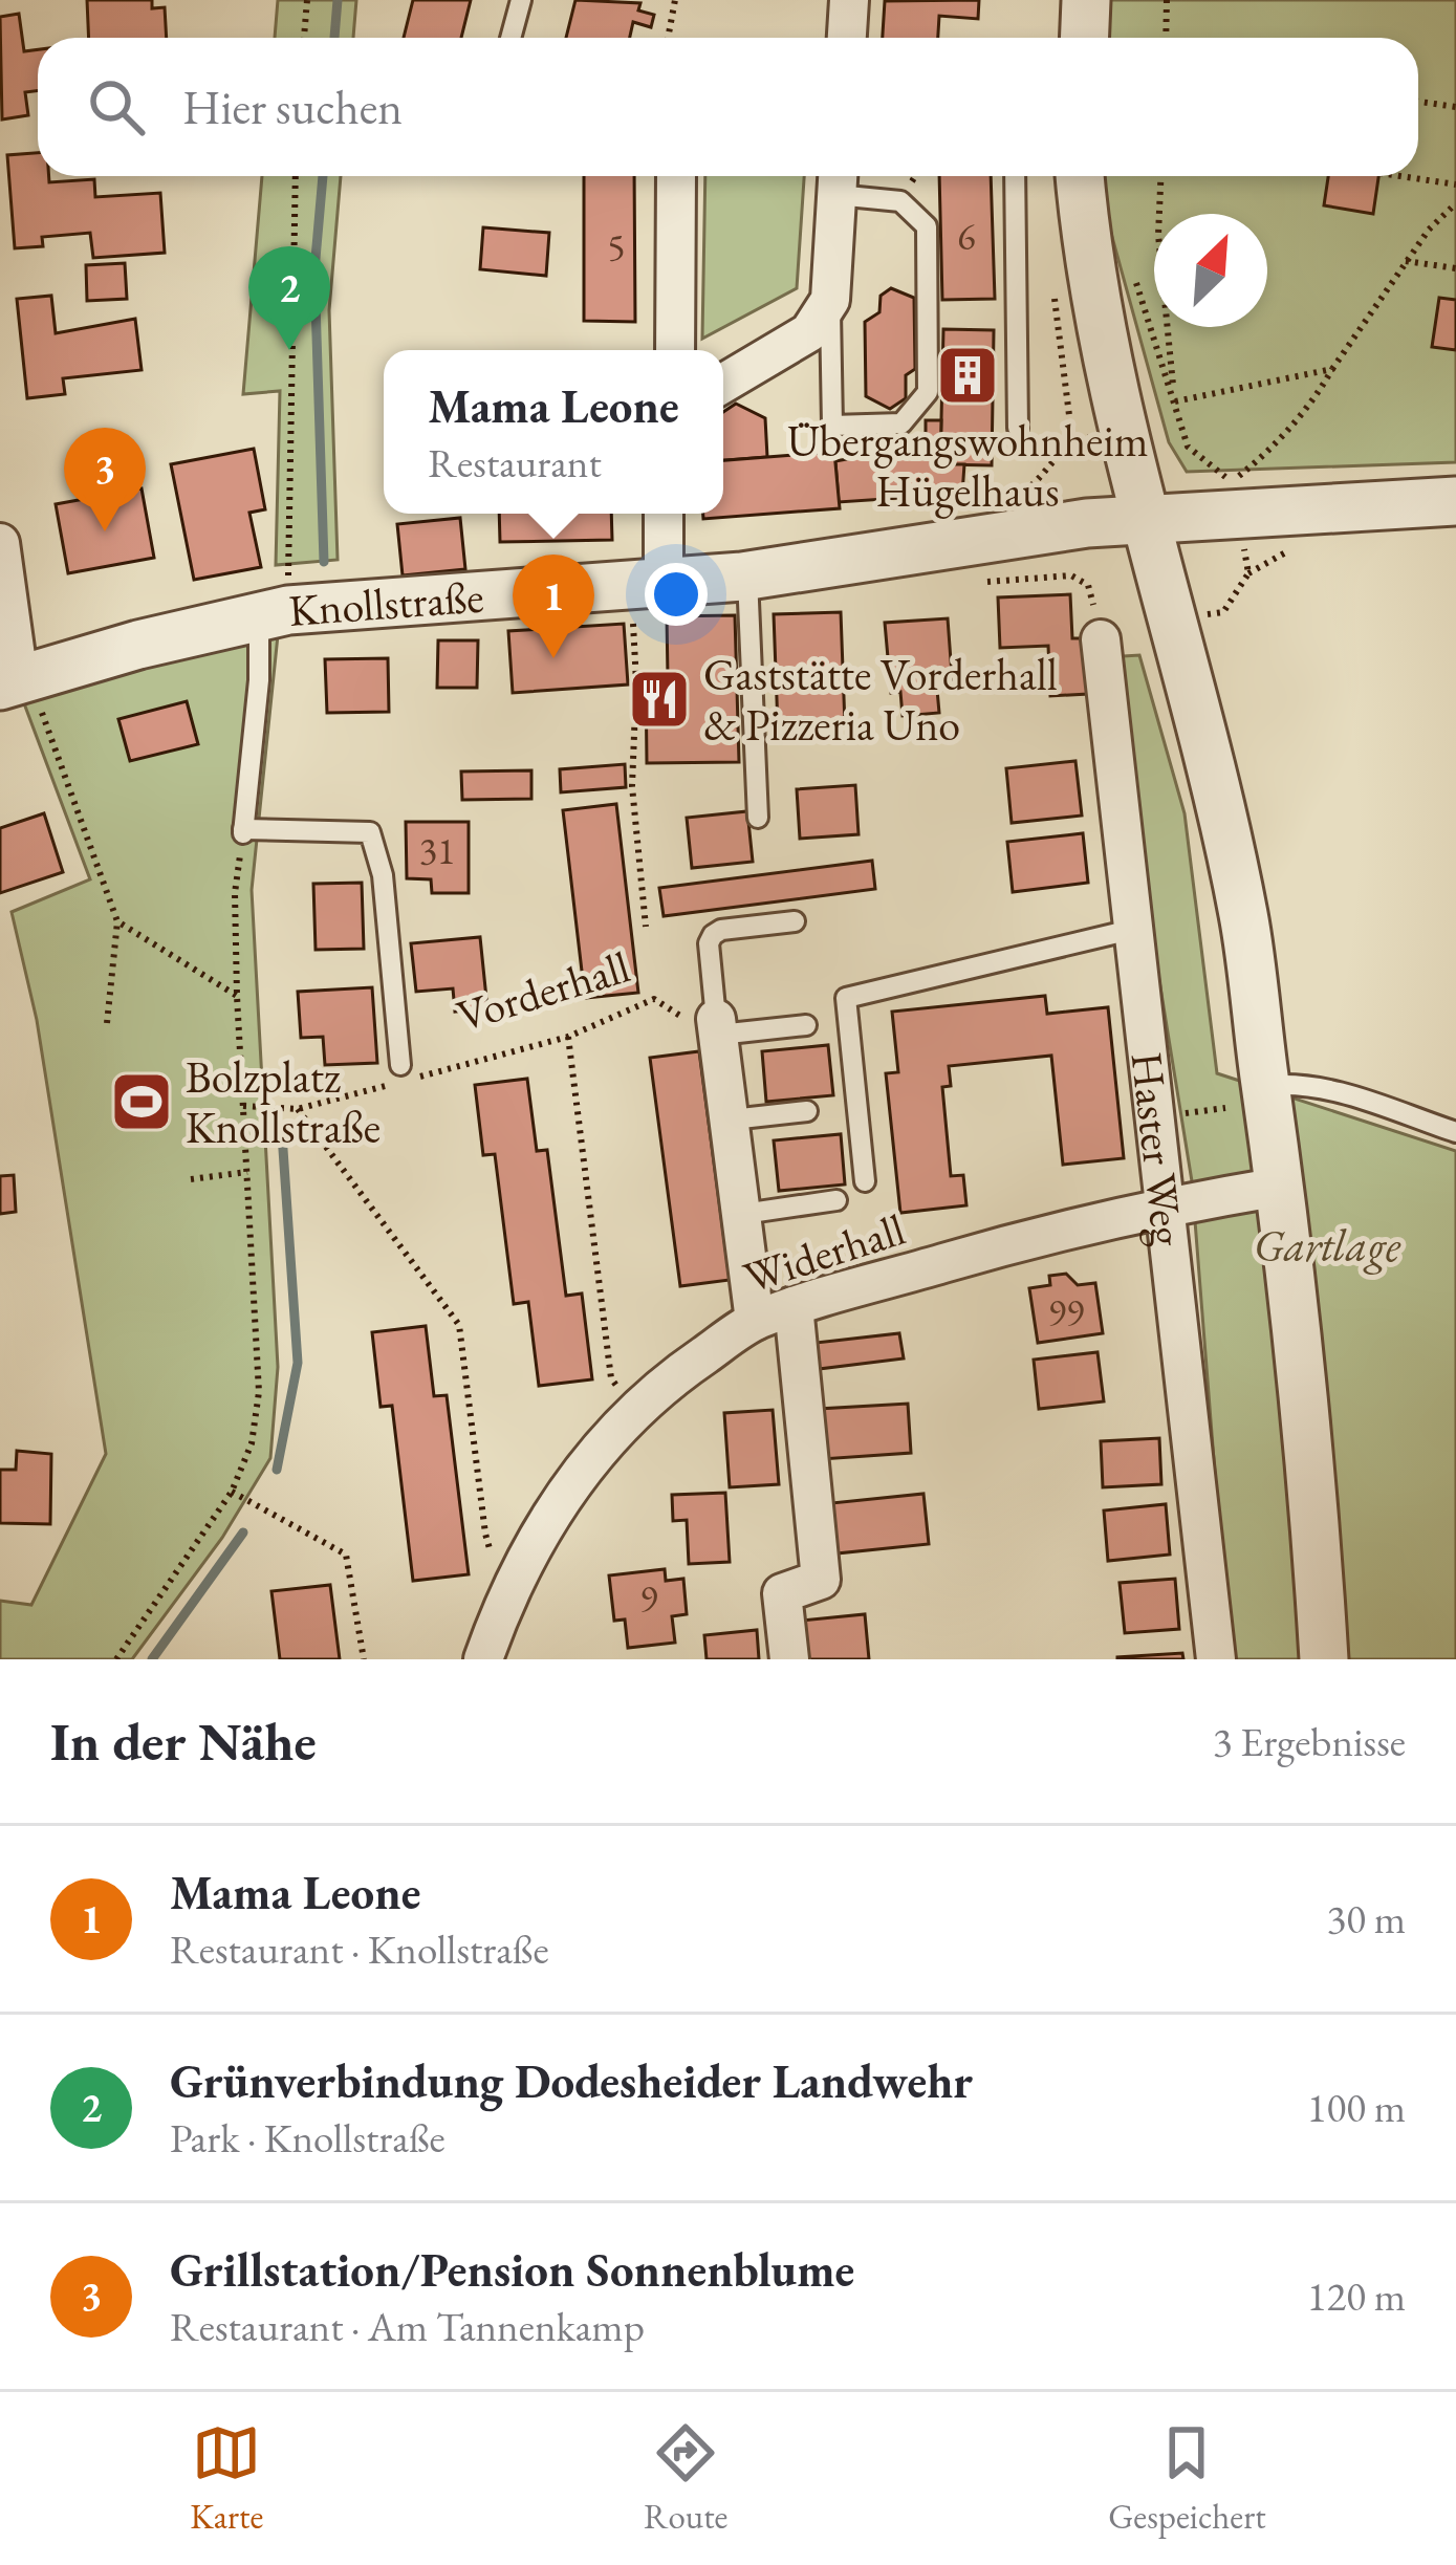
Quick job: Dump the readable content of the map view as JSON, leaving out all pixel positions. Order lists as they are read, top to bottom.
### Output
{
  "streets": {
    "street": ["Knollstraße", "Haster Weg", "Widerhall"],
    "lane": ["Vorderhall"]
  },
  "crossings": [
    ["Haster Weg", "Widerhall"]
  ],
  "parks": ["Gartlage"],
  "places": {
    "building": ["Übergangswohnheim Hügelhaus"],
    "restaurant": ["Gaststätte Vorderhall & Pizzeria Uno"],
    "sports": ["Bolzplatz Knollstraße"]
  },
  "house_numbers": [
    "6",
    "5",
    "31",
    "99",
    "9"
  ],
  "north": "top right",
  "page": {
    "search": "Hier suchen",
    "pins": ["2", "3", "1"],
    "popup": ["Mama Leone", "Restaurant"],
    "heading": ["In der Nähe", "3 Ergebnisse"],
    "list": [
      {
        "mark": "1",
        "name": "Mama Leone",
        "note": "Restaurant · Knollstraße",
        "value": "30 m"
      },
      {
        "mark": "2",
        "name": "Grünverbindung Dodesheider Landwehr",
        "note": "Park · Knollstraße",
        "value": "100 m"
      },
      {
        "mark": "3",
        "name": "Grillstation/Pension Sonnenblume",
        "note": "Restaurant · Am Tannenkamp",
        "value": "120 m"
      }
    ],
    "nav": ["Karte", "Route", "Gespeichert"]
  }
}
